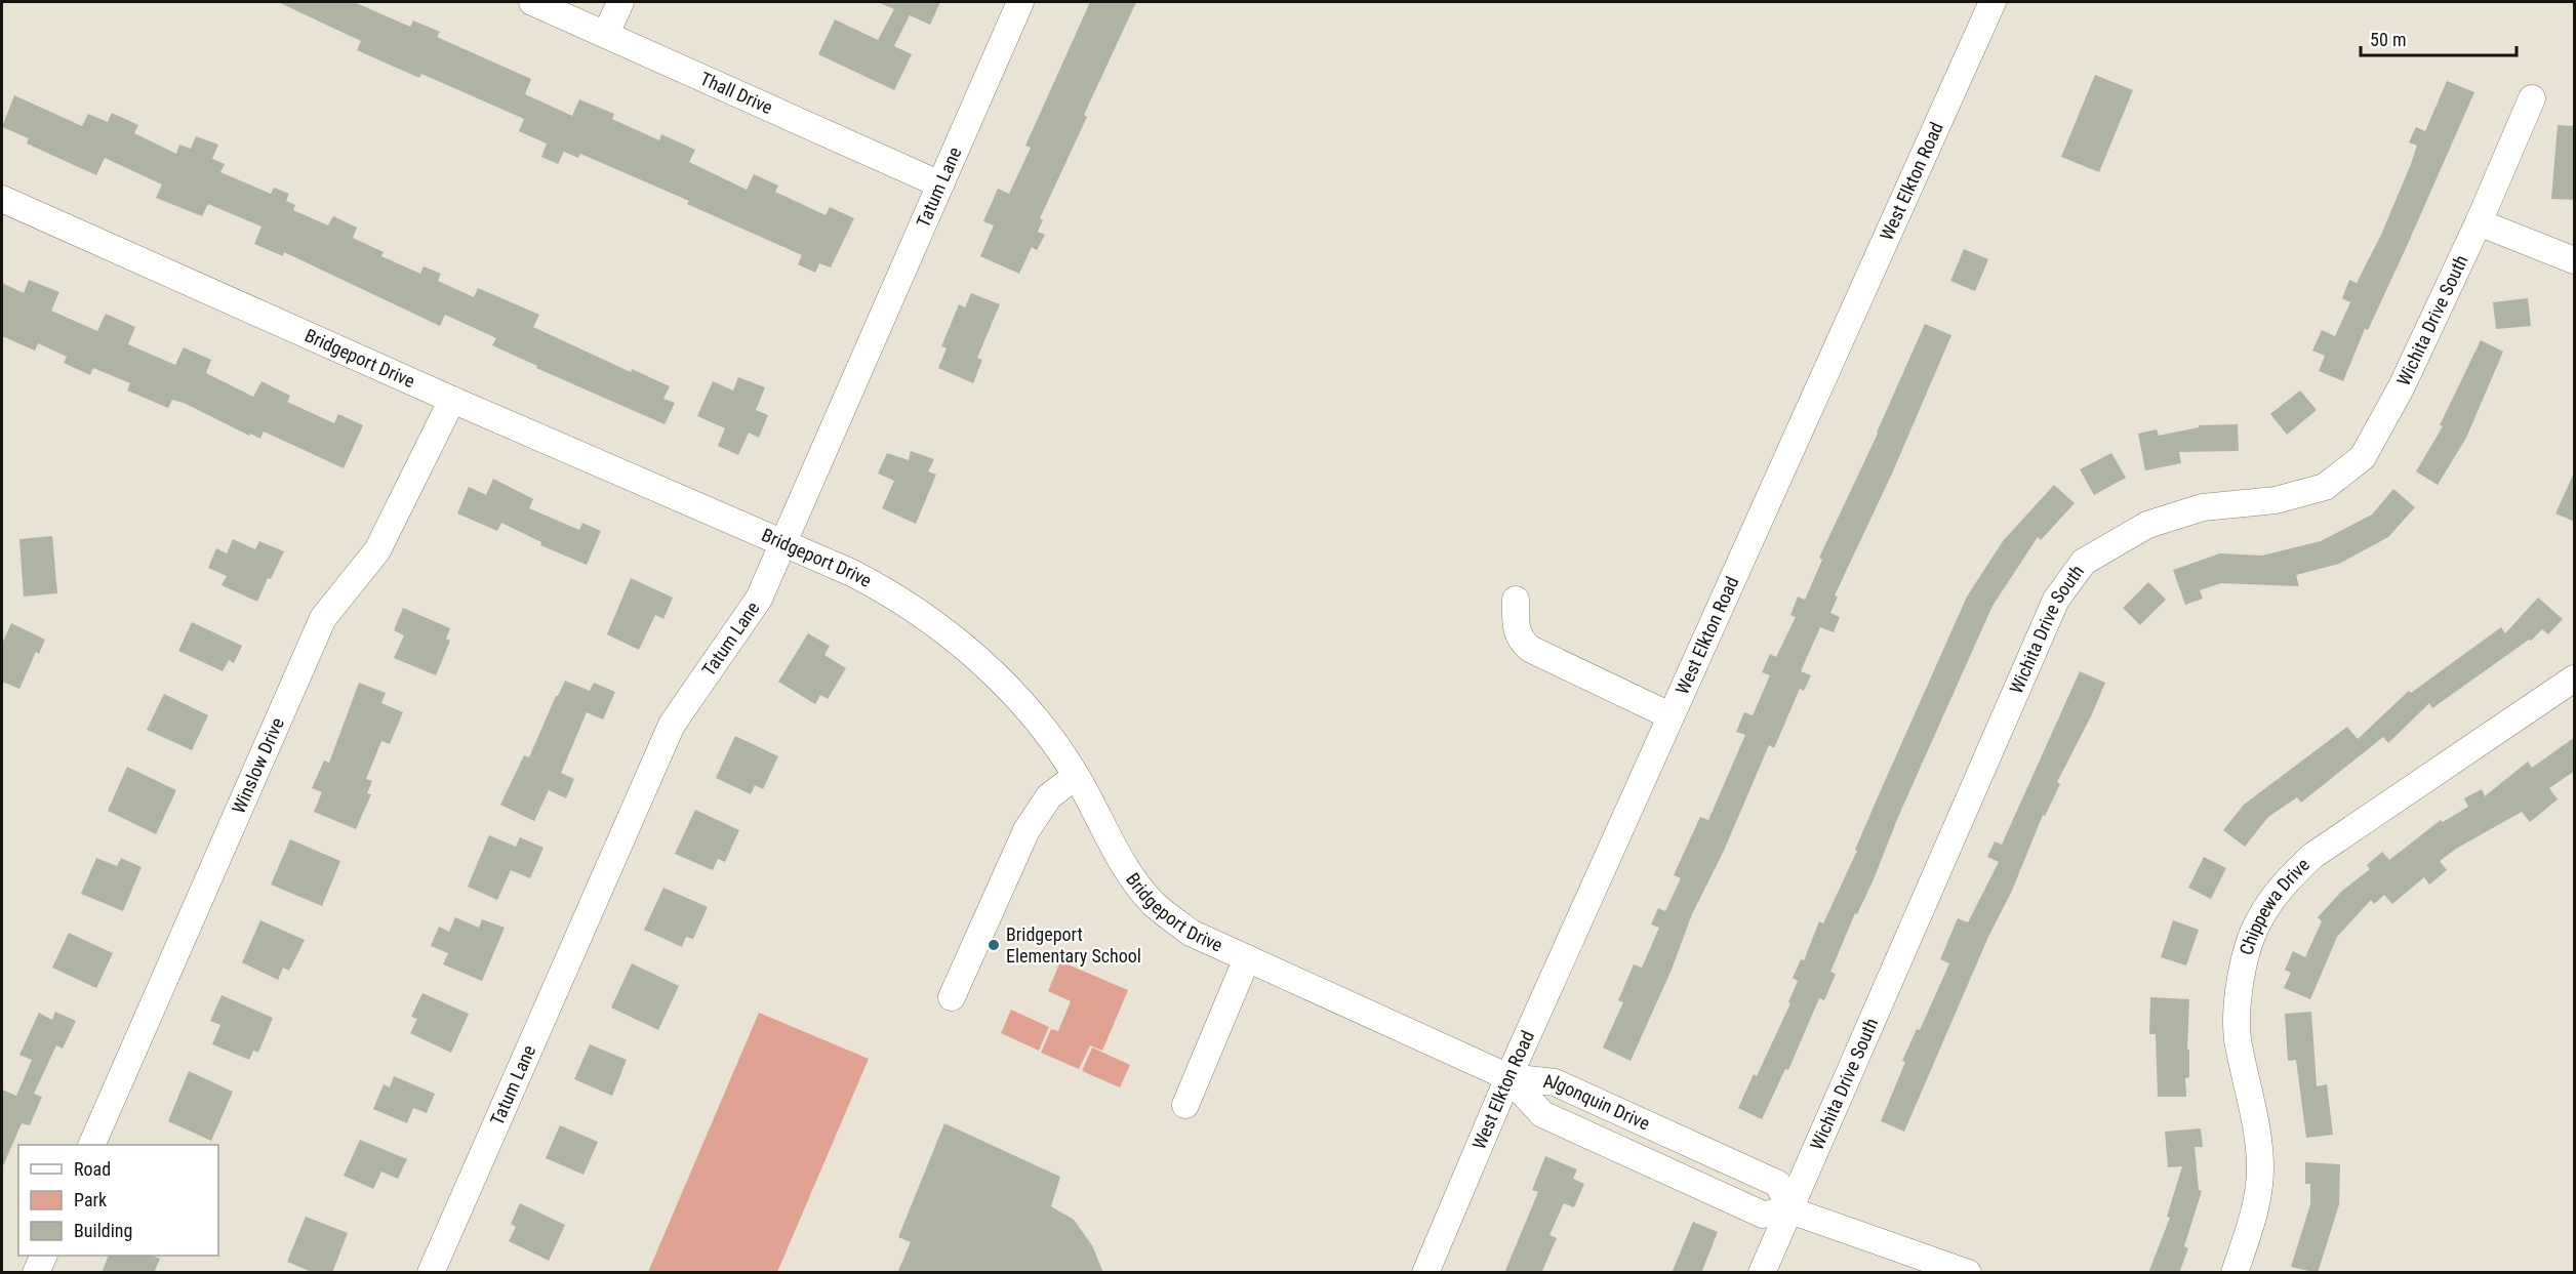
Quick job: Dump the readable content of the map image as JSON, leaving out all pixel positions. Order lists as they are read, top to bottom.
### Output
{
  "streets": {
    "street": [
      "Thall Drive",
      "West Elkton Road",
      "Tatum Lane",
      "Wichita Drive South",
      "Bridgeport Drive",
      "Winslow Drive",
      "Chippewa Drive",
      "Algonquin Drive"
    ]
  },
  "crossings": [
    ["Thall Drive", "Tatum Lane"],
    ["West Elkton Road", "Bridgeport Drive"],
    ["West Elkton Road", "Algonquin Drive"],
    ["Tatum Lane", "Bridgeport Drive"],
    ["Wichita Drive South", "Algonquin Drive"],
    ["Bridgeport Drive", "Winslow Drive"],
    ["Bridgeport Drive", "Algonquin Drive"]
  ],
  "places": ["Bridgeport Elementary School"],
  "legend": ["Road", "Park", "Building"],
  "scale_bar": "50 m"
}
